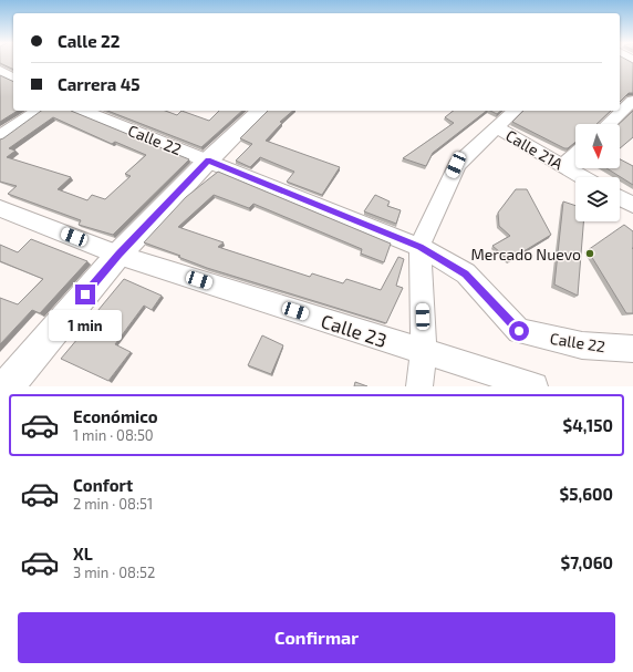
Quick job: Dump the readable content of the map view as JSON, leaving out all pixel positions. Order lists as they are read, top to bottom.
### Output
{
  "streets": {
    "street": ["Calle 22", "Calle 21A", "Calle 23"]
  },
  "places": ["Mercado Nuevo"],
  "north": "bottom",
  "page": {
    "banner": ["Calle 22", "Carrera 45"],
    "bubble": "1 min",
    "list": [
      {
        "name": "Económico",
        "note": "1 min · 08:50",
        "value": "$4,150"
      },
      {
        "name": "Confort",
        "note": "2 min · 08:51",
        "value": "$5,600"
      },
      {
        "name": "XL",
        "note": "3 min · 08:52",
        "value": "$7,060"
      }
    ],
    "buttons": "Confirmar"
  }
}
